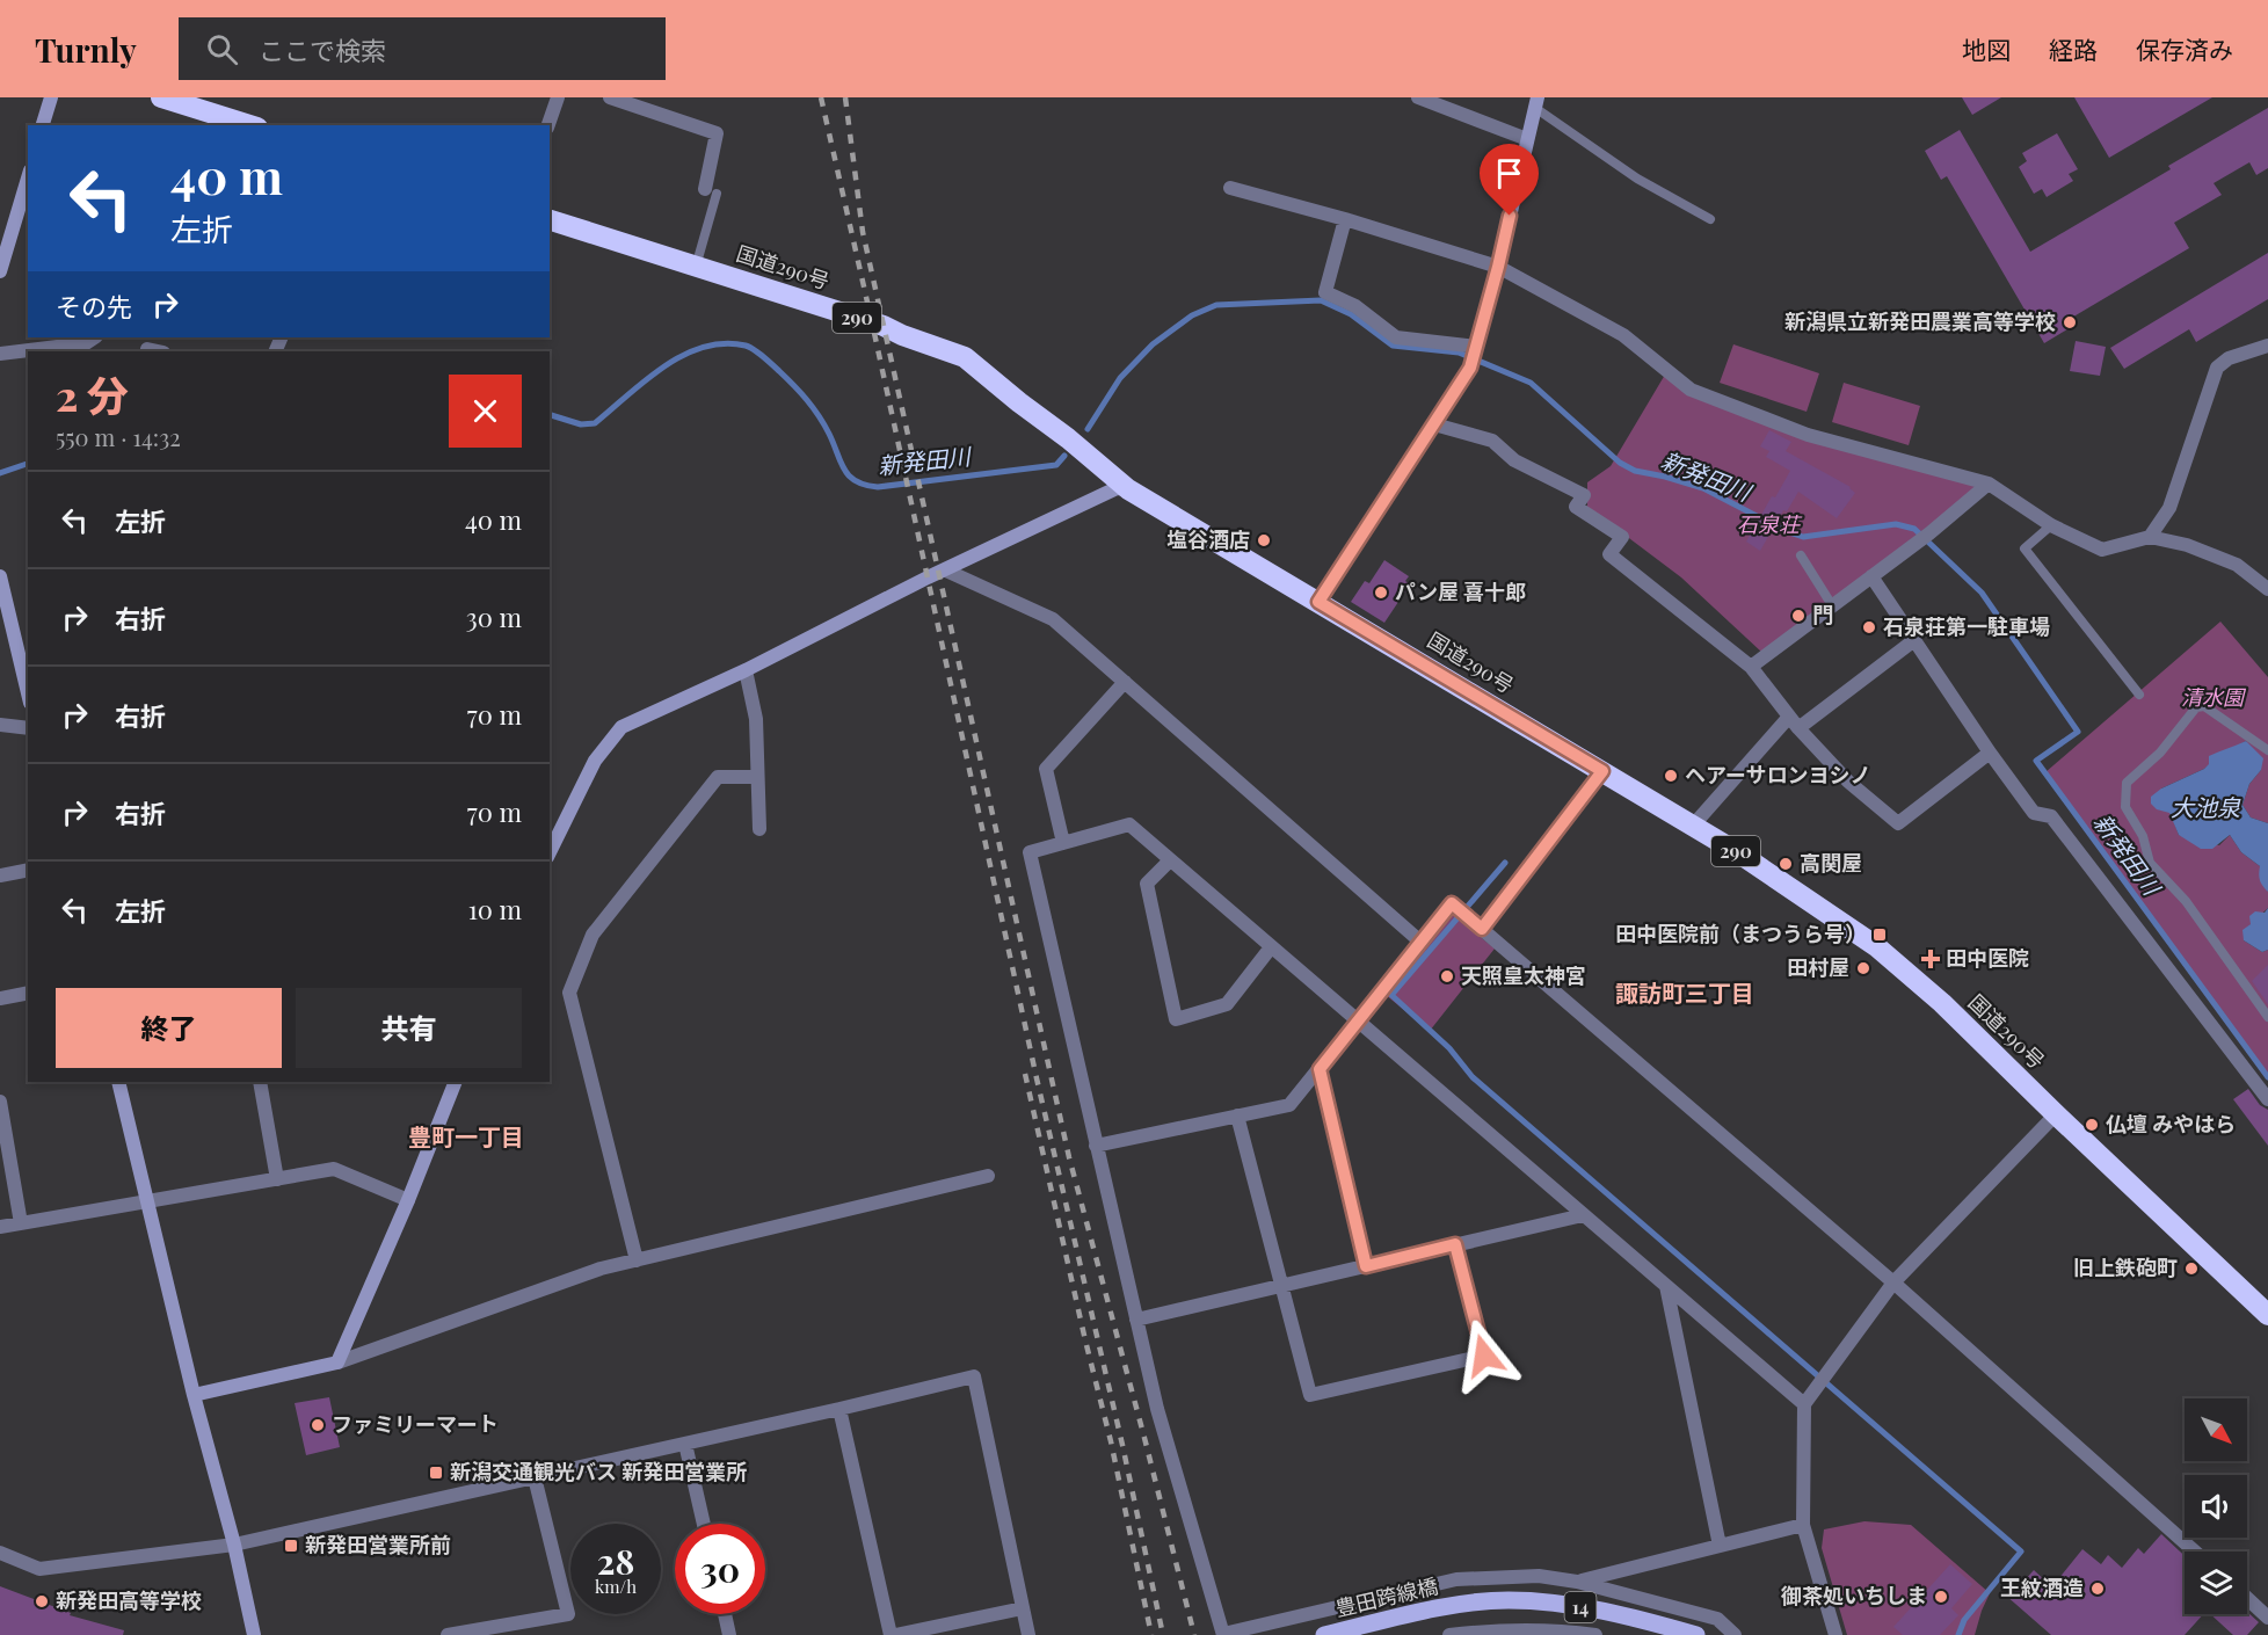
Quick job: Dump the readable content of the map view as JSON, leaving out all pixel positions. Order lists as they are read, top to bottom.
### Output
{
  "streets": {
    "highway": ["国道290号", "290"],
    "main road": ["豊田跨線橋", "14"]
  },
  "districts": ["諏訪町三丁目", "豊町一丁目"],
  "water": ["新発田川", "大池泉"],
  "parks": ["石泉荘", "清水園"],
  "places": {
    "other": [
      "新潟県立新発田農業高等学校",
      "塩谷酒店",
      "パン屋 喜十郎",
      "門",
      "石泉荘第一駐車場",
      "ヘアーサロンヨシノ",
      "高関屋",
      "田村屋",
      "天照皇太神宮",
      "仏壇 みやはら",
      "旧上鉄砲町",
      "ファミリーマート",
      "王紋酒造",
      "御茶処いちしま",
      "新発田高等学校"
    ],
    "transit": ["田中医院前（まつうら号）", "新潟交通観光バス 新発田営業所", "新発田営業所前"],
    "health": ["田中医院"]
  },
  "north": "bottom right",
  "page": {
    "header": "Turnly",
    "search": "ここで検索",
    "nav": ["地図", "経路", "保存済み"],
    "turn": ["40 m", "左折"],
    "then": "その先",
    "heading": ["2 分", "550 m · 14:32"],
    "list": [
      {
        "name": "左折",
        "value": "40 m"
      },
      {
        "name": "右折",
        "value": "30 m"
      },
      {
        "name": "右折",
        "value": "70 m"
      },
      {
        "name": "右折",
        "value": "70 m"
      },
      {
        "name": "左折",
        "value": "10 m"
      }
    ],
    "buttons": ["終了", "共有"],
    "speed": "28 km/h",
    "limit": "30"
  }
}
